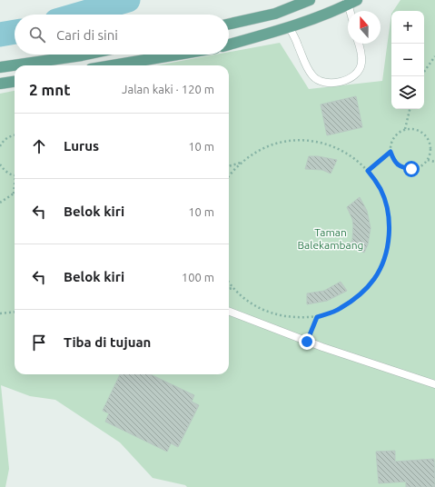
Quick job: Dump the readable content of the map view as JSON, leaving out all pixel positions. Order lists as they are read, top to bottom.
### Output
{
  "parks": ["Taman Balekambang"],
  "north": "top",
  "page": {
    "map_buttons": ["+", "−"],
    "search": "Cari di sini",
    "heading": ["2 mnt", "Jalan kaki · 120 m"],
    "list": [
      ["Lurus", "10 m"],
      ["Belok kiri", "10 m"],
      ["Belok kiri", "100 m"],
      "Tiba di tujuan"
    ]
  }
}
